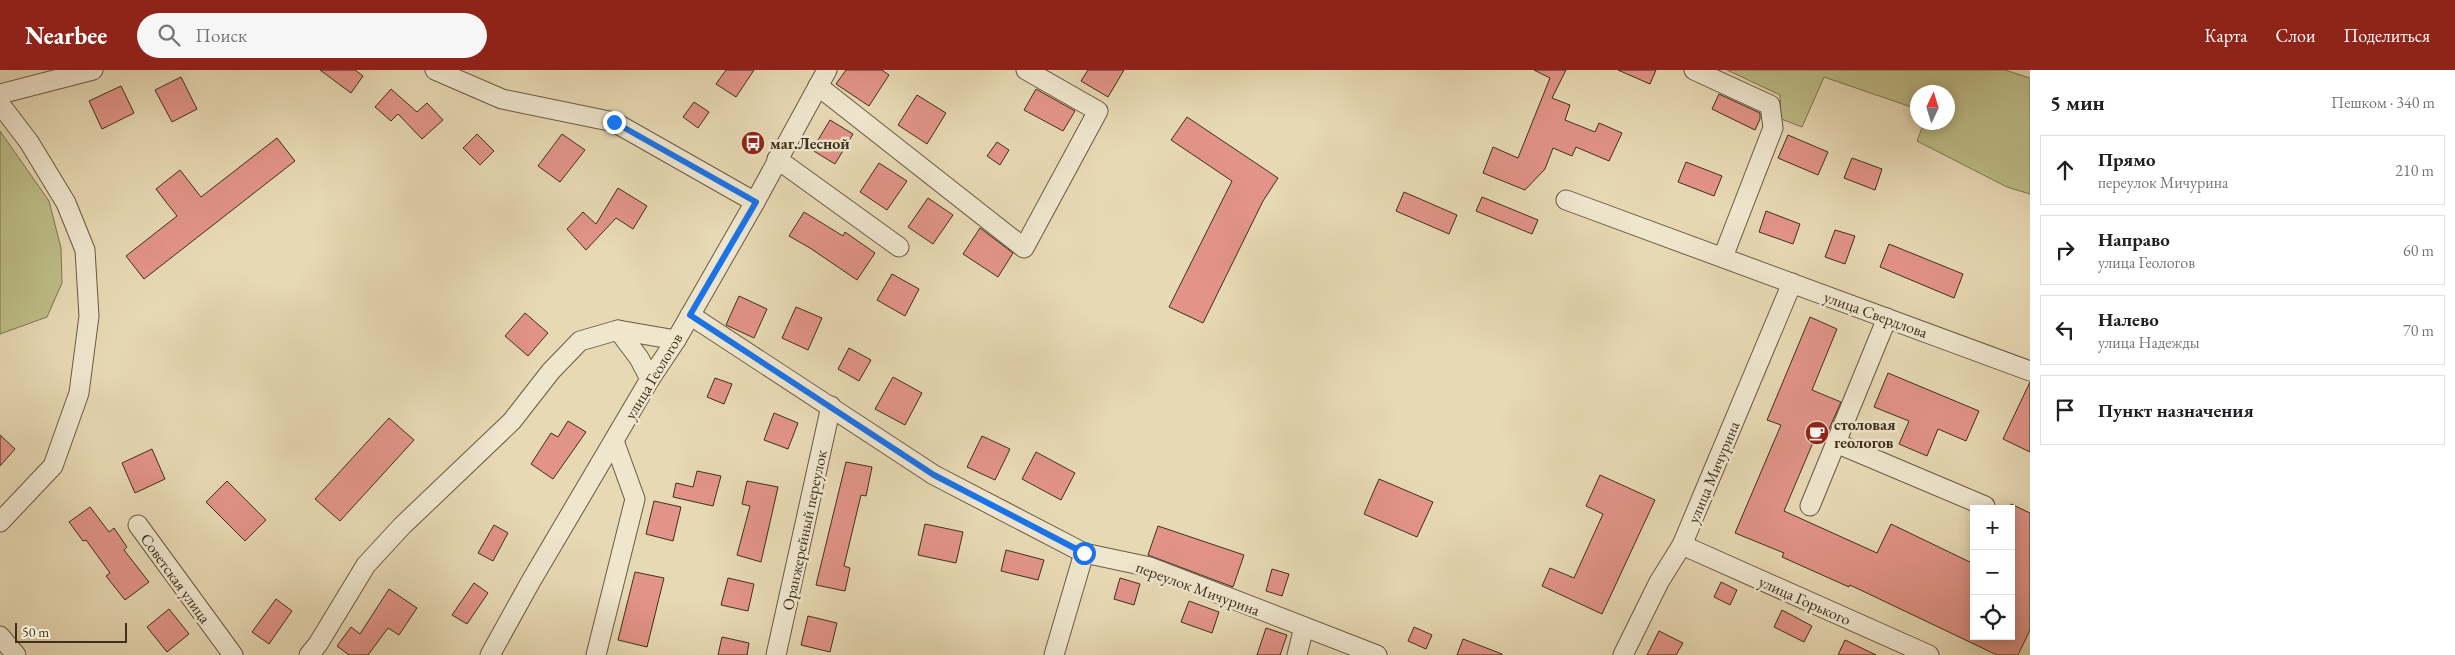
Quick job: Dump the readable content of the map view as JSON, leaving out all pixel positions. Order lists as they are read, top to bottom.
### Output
{
  "streets": {
    "street": [
      "улица Свердлова",
      "улица Геологов",
      "улица Мичурина",
      "Оранжерейный переулок",
      "Советская улица",
      "переулок Мичурина",
      "улица Горького"
    ]
  },
  "crossings": [
    ["улица Свердлова", "улица Мичурина"],
    ["улица Геологов", "переулок Мичурина"],
    ["улица Мичурина", "улица Горького"],
    ["Оранжерейный переулок", "переулок Мичурина"]
  ],
  "places": {
    "bus stop": ["маг.Лесной"],
    "cafe": ["столовая геологов"]
  },
  "scale_bar": "50 m",
  "north": "top",
  "page": {
    "header": "Nearbee",
    "search": "Поиск",
    "nav": ["Карта", "Слои", "Поделиться"],
    "heading": ["5 мин", "Пешком · 340 m"],
    "list": [
      ["Прямо", "переулок Мичурина", "210 m"],
      ["Направо", "улица Геологов", "60 m"],
      ["Налево", "улица Надежды", "70 m"],
      "Пункт назначения"
    ],
    "map_buttons": ["+", "−"],
    "scale": "50 m"
  }
}
